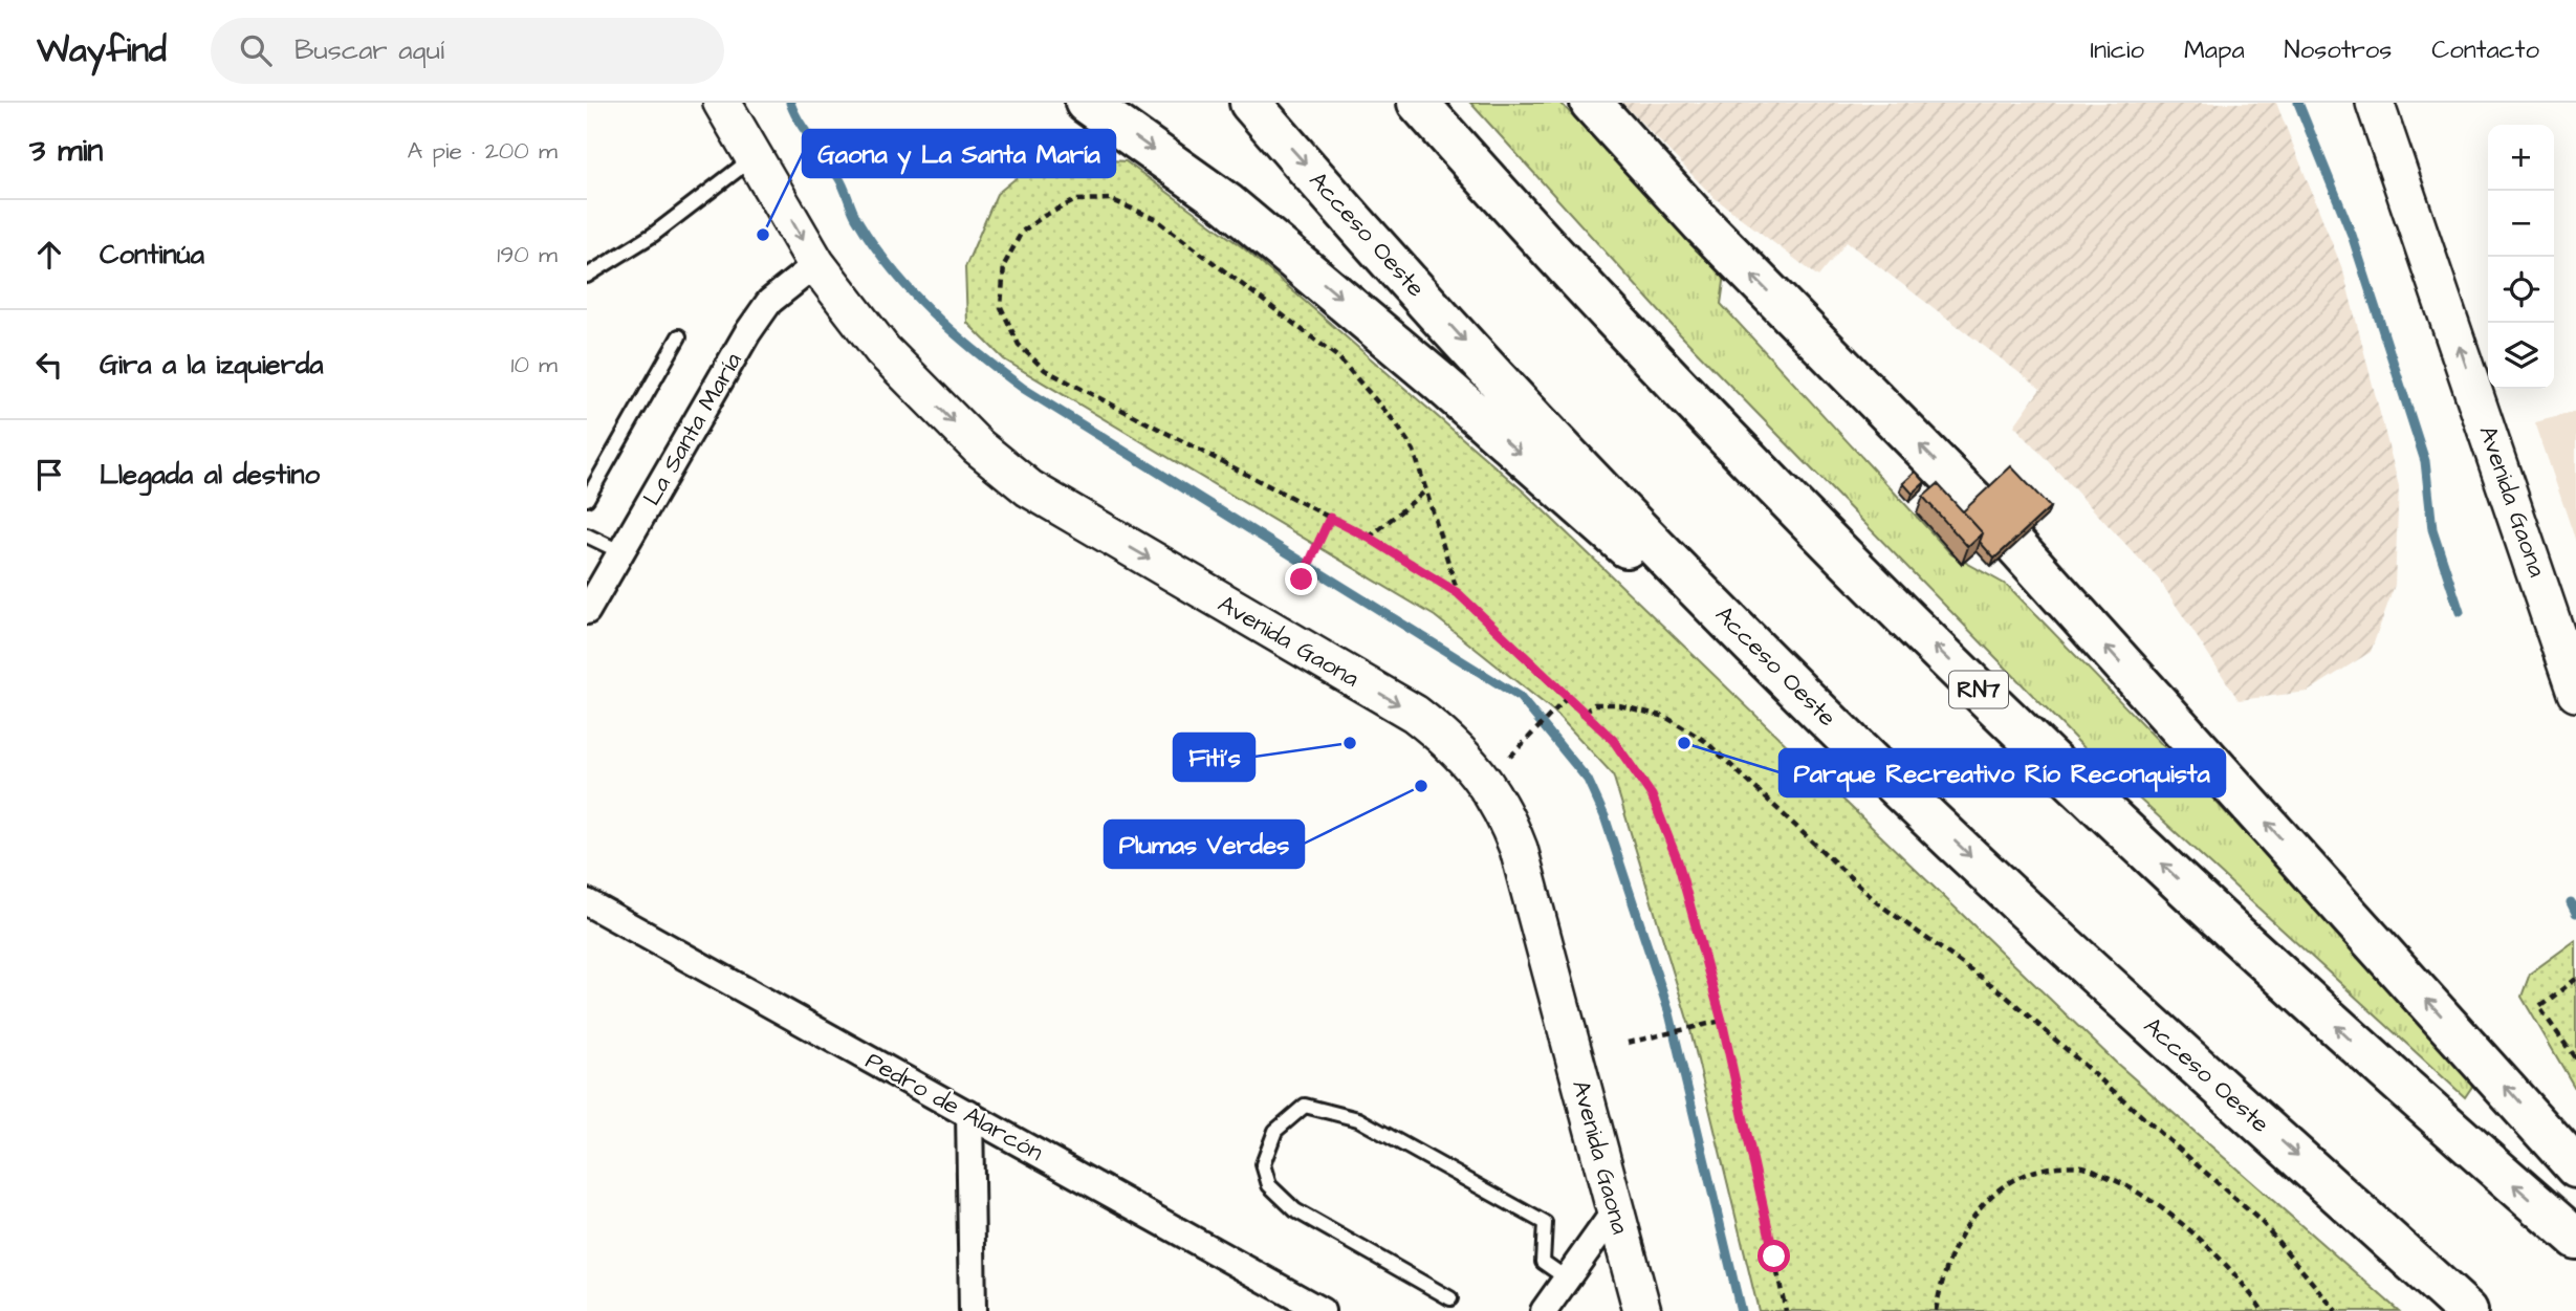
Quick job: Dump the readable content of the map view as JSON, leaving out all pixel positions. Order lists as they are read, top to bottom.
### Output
{
  "streets": {
    "highway": ["Acceso Oeste", "RN7"],
    "street": ["La Santa María", "Avenida Gaona", "Pedro de Alarcón"]
  },
  "crossings": [
    ["La Santa María", "Avenida Gaona"]
  ],
  "places": [
    "Gaona y La Santa María",
    "Fiti's",
    "Parque Recreativo Río Reconquista",
    "Plumas Verdes"
  ],
  "page": {
    "header": "Wayfind",
    "search": "Buscar aquí",
    "nav": [
      "Inicio",
      "Mapa",
      "Nosotros",
      "Contacto"
    ],
    "heading": ["3 min", "A pie · 200 m"],
    "map_buttons": ["+", "−"],
    "list": [
      ["Continúa", "190 m"],
      ["Gira a la izquierda", "10 m"],
      "Llegada al destino"
    ]
  }
}
